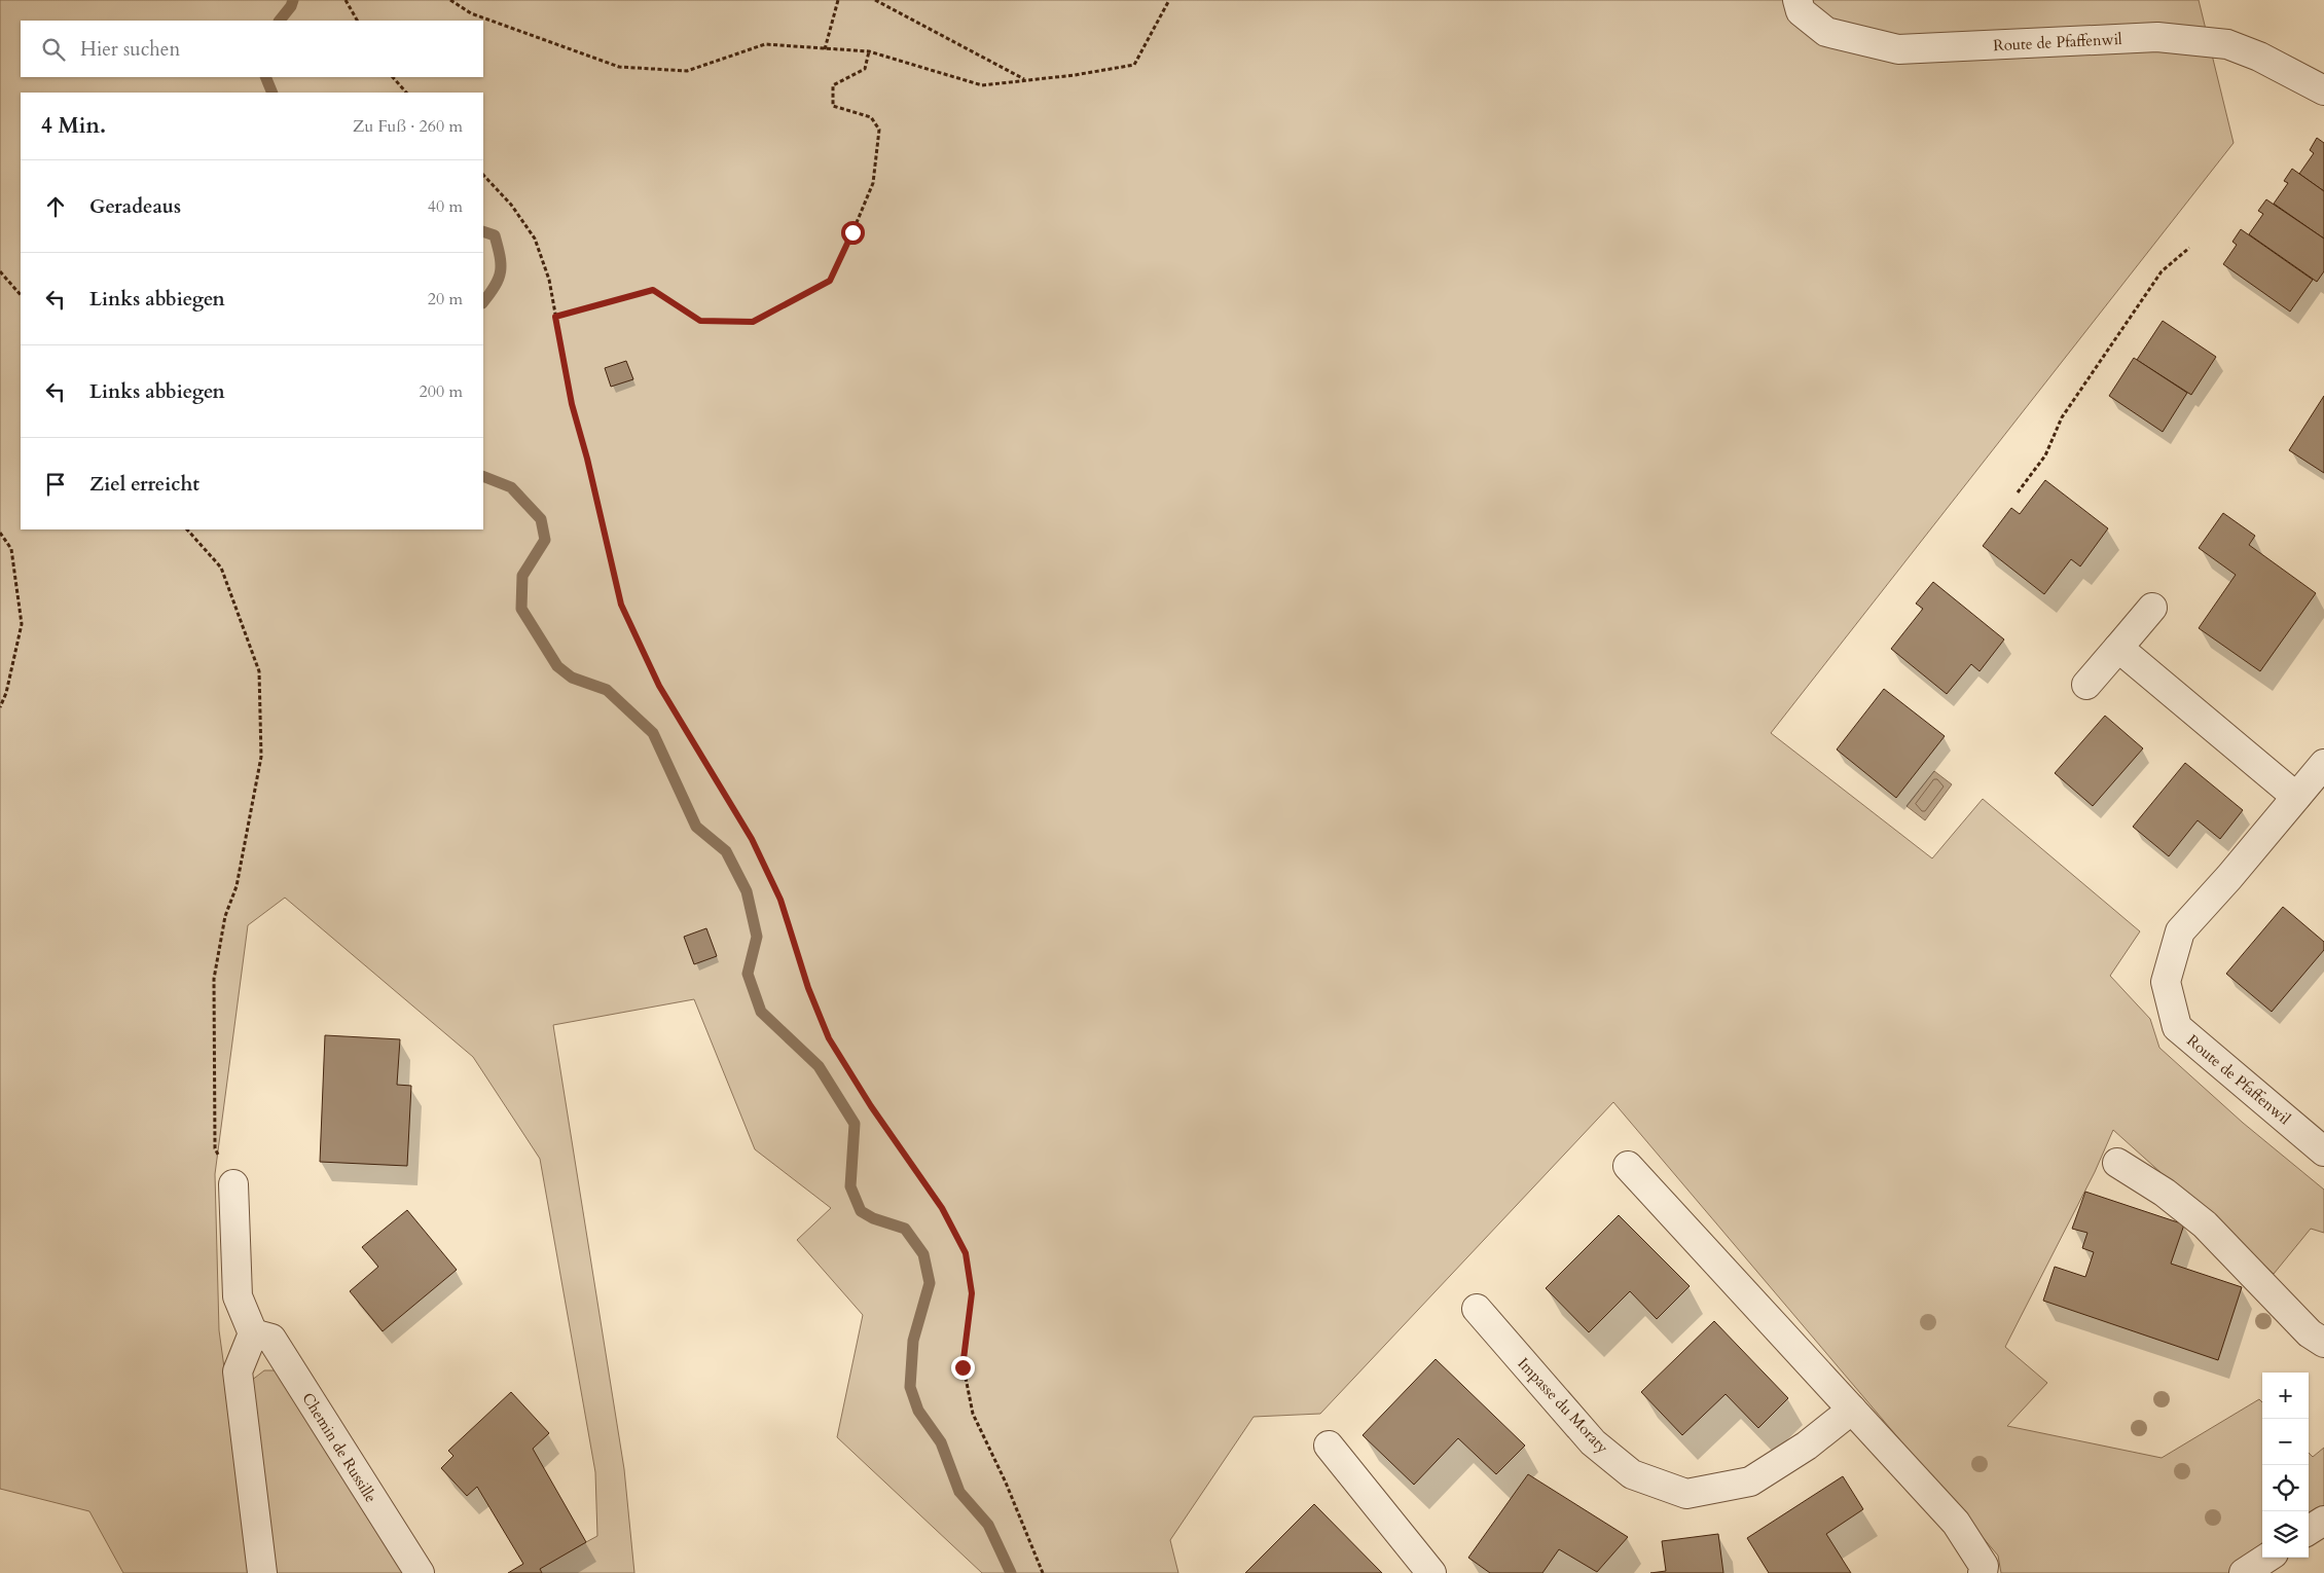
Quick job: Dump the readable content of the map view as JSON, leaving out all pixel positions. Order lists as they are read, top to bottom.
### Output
{
  "streets": {
    "street": ["Route de Pfaffenwil", "Impasse du Moraty", "Chemin de Russille"]
  },
  "page": {
    "search": "Hier suchen",
    "heading": ["4 Min.", "Zu Fuß · 260 m"],
    "list": [
      ["Geradeaus", "40 m"],
      ["Links abbiegen", "20 m"],
      ["Links abbiegen", "200 m"],
      "Ziel erreicht"
    ],
    "map_buttons": ["+", "−"]
  }
}
